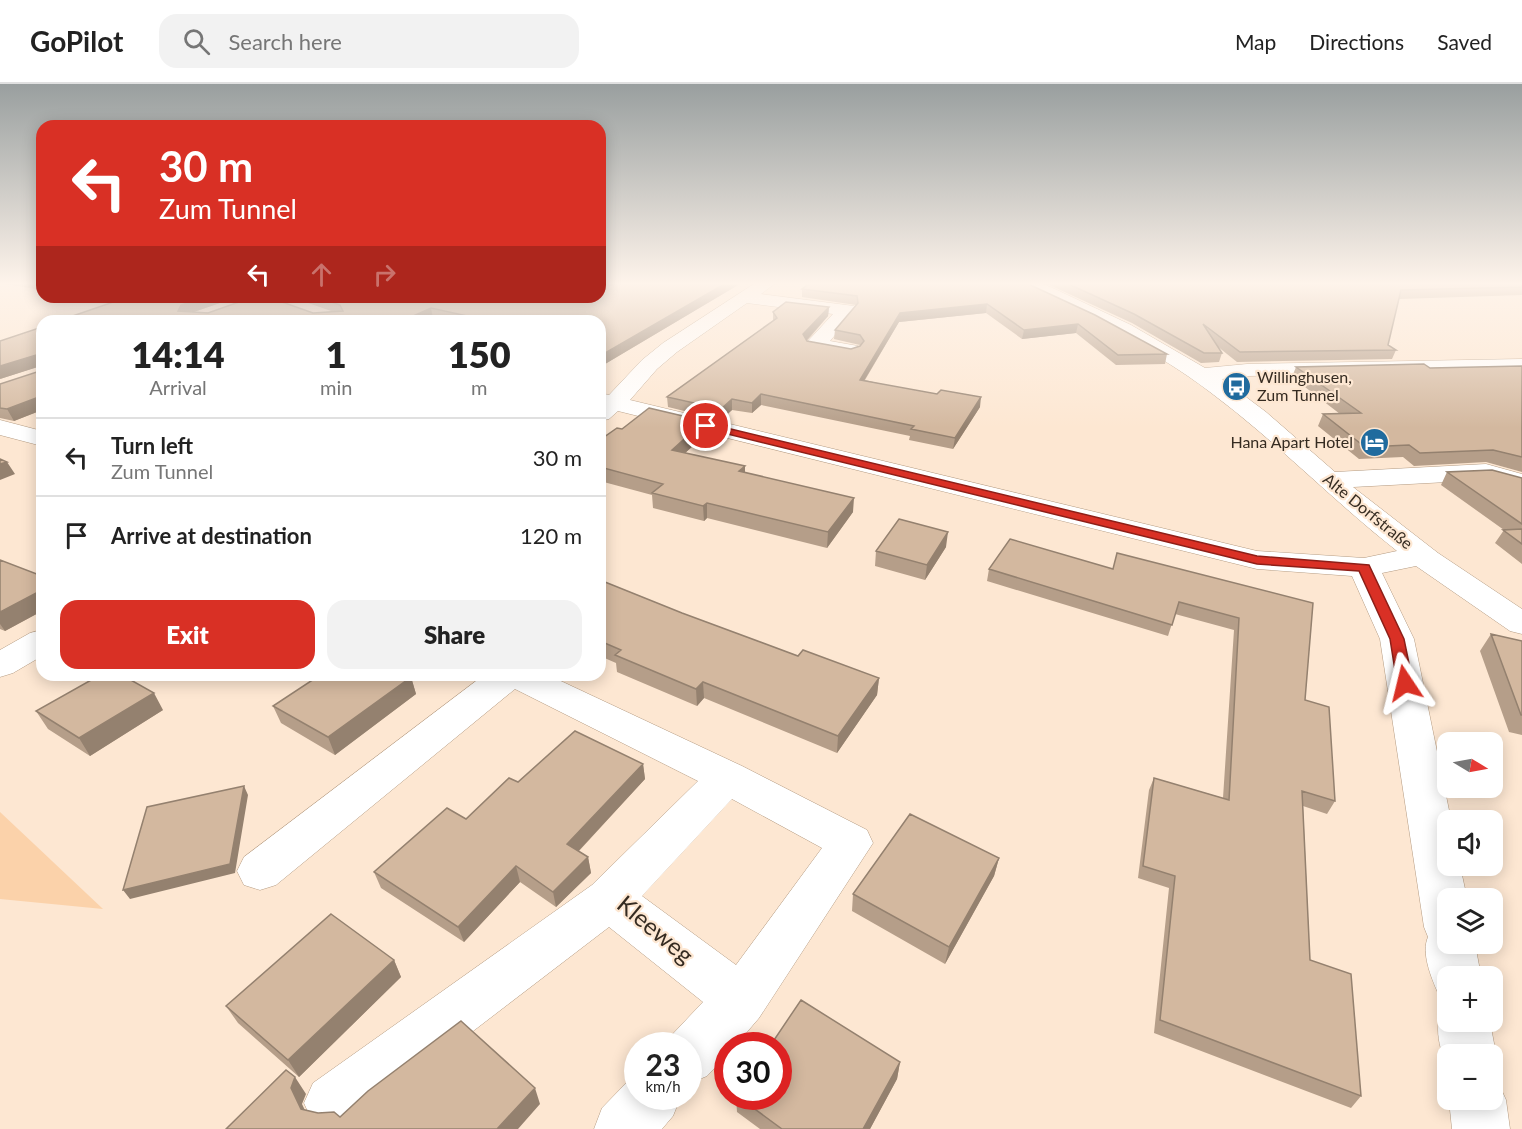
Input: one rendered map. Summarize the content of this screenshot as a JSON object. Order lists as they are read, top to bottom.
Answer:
{
  "streets": {
    "street": ["Alte Dorfstraße", "Kleeweg"]
  },
  "places": {
    "bus stop": ["Willinghusen, Zum Tunnel"],
    "hotel": ["Hana Apart Hotel"]
  },
  "north": "right",
  "page": {
    "header": "GoPilot",
    "search": "Search here",
    "nav": ["Map", "Directions", "Saved"],
    "turn": ["30 m", "Zum Tunnel"],
    "eta": [
      "14:14",
      "Arrival",
      "1",
      "min",
      "150",
      "m"
    ],
    "list": [
      {
        "name": "Turn left",
        "note": "Zum Tunnel",
        "value": "30 m"
      },
      {
        "name": "Arrive at destination",
        "value": "120 m"
      }
    ],
    "buttons": ["Exit", "Share"],
    "map_buttons": ["+", "−"],
    "speed": "23 km/h",
    "limit": "30"
  }
}
